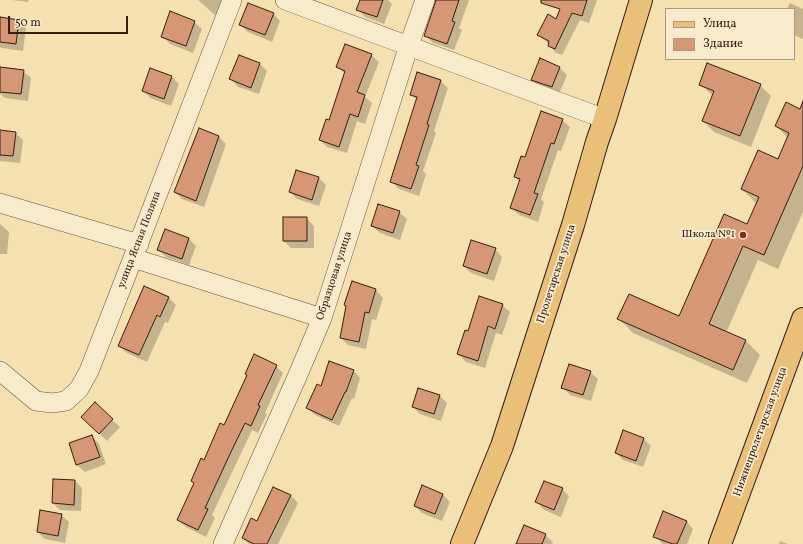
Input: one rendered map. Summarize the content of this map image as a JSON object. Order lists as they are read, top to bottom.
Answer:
{
  "streets": {
    "main road": ["Пролетарская улица", "Нижнепролетарская улица"],
    "street": ["улица Ясная Поляна", "Образцовая улица"]
  },
  "places": ["Школа №1"],
  "legend": ["Улица", "Здание"],
  "scale_bar": "50 m"
}
